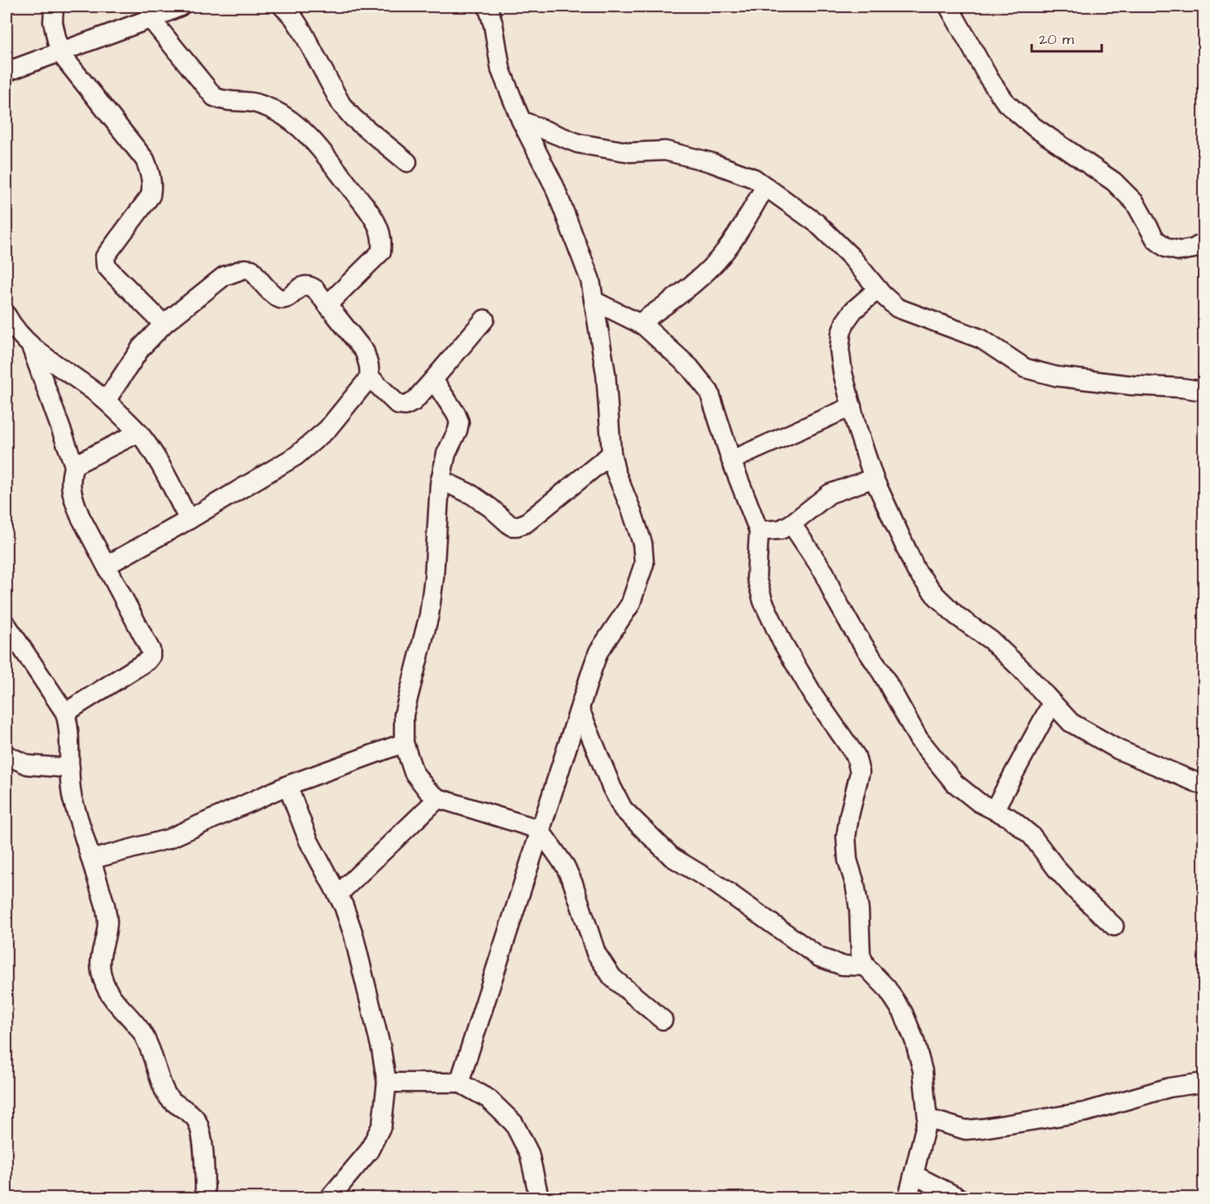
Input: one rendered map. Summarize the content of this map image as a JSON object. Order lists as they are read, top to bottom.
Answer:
{
  "scale_bar": "20 m"
}
